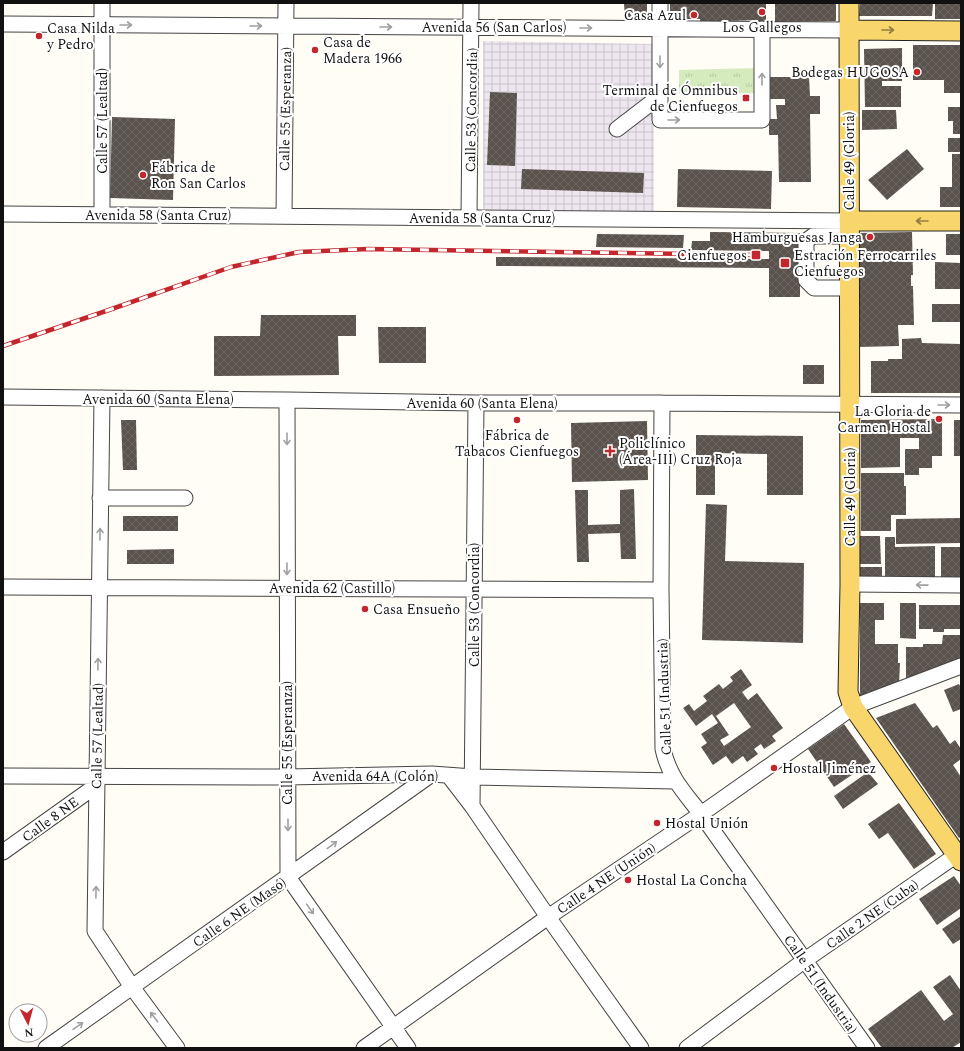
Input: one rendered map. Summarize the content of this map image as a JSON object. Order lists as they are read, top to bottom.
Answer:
{
  "streets": {
    "main road": ["Avenida 56 (San Carlos)", "Calle 49 (Gloria)", "Avenida 58 (Santa Cruz)"],
    "street": [
      "Calle 55 (Esperanza)",
      "Calle 53 (Concordia)",
      "Calle 57 (Lealtad)",
      "Avenida 60 (Santa Elena)",
      "Avenida 62 (Castillo)",
      "Calle 51 (Industria)",
      "Avenida 64A (Colón)",
      "Calle 8 NE",
      "Calle 4 NE (Unión)",
      "Calle 6 NE (Masó)",
      "Calle 2 NE (Cuba)"
    ]
  },
  "crossings": [
    ["Avenida 56 (San Carlos)", "Calle 55 (Esperanza)"],
    ["Avenida 56 (San Carlos)", "Calle 53 (Concordia)"],
    ["Avenida 56 (San Carlos)", "Calle 57 (Lealtad)"],
    ["Avenida 56 (San Carlos)", "Calle 49 (Gloria)"],
    ["Calle 55 (Esperanza)", "Avenida 58 (Santa Cruz)"],
    ["Calle 55 (Esperanza)", "Avenida 60 (Santa Elena)"],
    ["Calle 55 (Esperanza)", "Avenida 62 (Castillo)"],
    ["Calle 55 (Esperanza)", "Avenida 64A (Colón)"],
    ["Calle 55 (Esperanza)", "Calle 6 NE (Masó)"],
    ["Calle 53 (Concordia)", "Avenida 58 (Santa Cruz)"],
    ["Calle 53 (Concordia)", "Avenida 60 (Santa Elena)"],
    ["Calle 53 (Concordia)", "Avenida 62 (Castillo)"],
    ["Calle 53 (Concordia)", "Avenida 64A (Colón)"],
    ["Calle 57 (Lealtad)", "Avenida 58 (Santa Cruz)"],
    ["Calle 57 (Lealtad)", "Avenida 60 (Santa Elena)"],
    ["Calle 57 (Lealtad)", "Avenida 62 (Castillo)"],
    ["Calle 57 (Lealtad)", "Avenida 64A (Colón)"],
    ["Calle 57 (Lealtad)", "Calle 8 NE"],
    ["Calle 57 (Lealtad)", "Calle 6 NE (Masó)"],
    ["Calle 49 (Gloria)", "Avenida 58 (Santa Cruz)"],
    ["Calle 49 (Gloria)", "Avenida 60 (Santa Elena)"],
    ["Calle 49 (Gloria)", "Calle 4 NE (Unión)"],
    ["Calle 49 (Gloria)", "Calle 2 NE (Cuba)"],
    ["Avenida 60 (Santa Elena)", "Calle 51 (Industria)"],
    ["Avenida 62 (Castillo)", "Calle 51 (Industria)"],
    ["Calle 51 (Industria)", "Avenida 64A (Colón)"],
    ["Calle 51 (Industria)", "Calle 4 NE (Unión)"],
    ["Calle 51 (Industria)", "Calle 2 NE (Cuba)"],
    ["Avenida 64A (Colón)", "Calle 8 NE"],
    ["Avenida 64A (Colón)", "Calle 6 NE (Masó)"]
  ],
  "one_way": [
    "Avenida 56 (San Carlos)",
    "Calle 55 (Esperanza)",
    "Calle 57 (Lealtad)",
    "Calle 6 NE (Masó)"
  ],
  "places": {
    "other": [
      "Los Gallegos",
      "Casa Azul",
      "Casa Nilda y Pedro",
      "Casa de Madera 1966",
      "Bodegas HUGOSA",
      "Fábrica de Ron San Carlos",
      "Hamburguesas Janga",
      "La Gloria de Carmen Hostal",
      "Fábrica de Tabacos Cienfuegos",
      "Casa Ensueño",
      "Hostal Jiménez",
      "Hostal Unión",
      "Hostal La Concha"
    ],
    "transit": ["Terminal de Ómnibus de Cienfuegos", "Cienfuegos", "Estración Ferrocarriles Cienfuegos"],
    "health": ["Policlínico (Área-III) Cruz Roja"]
  },
  "north": "bottom"
}
